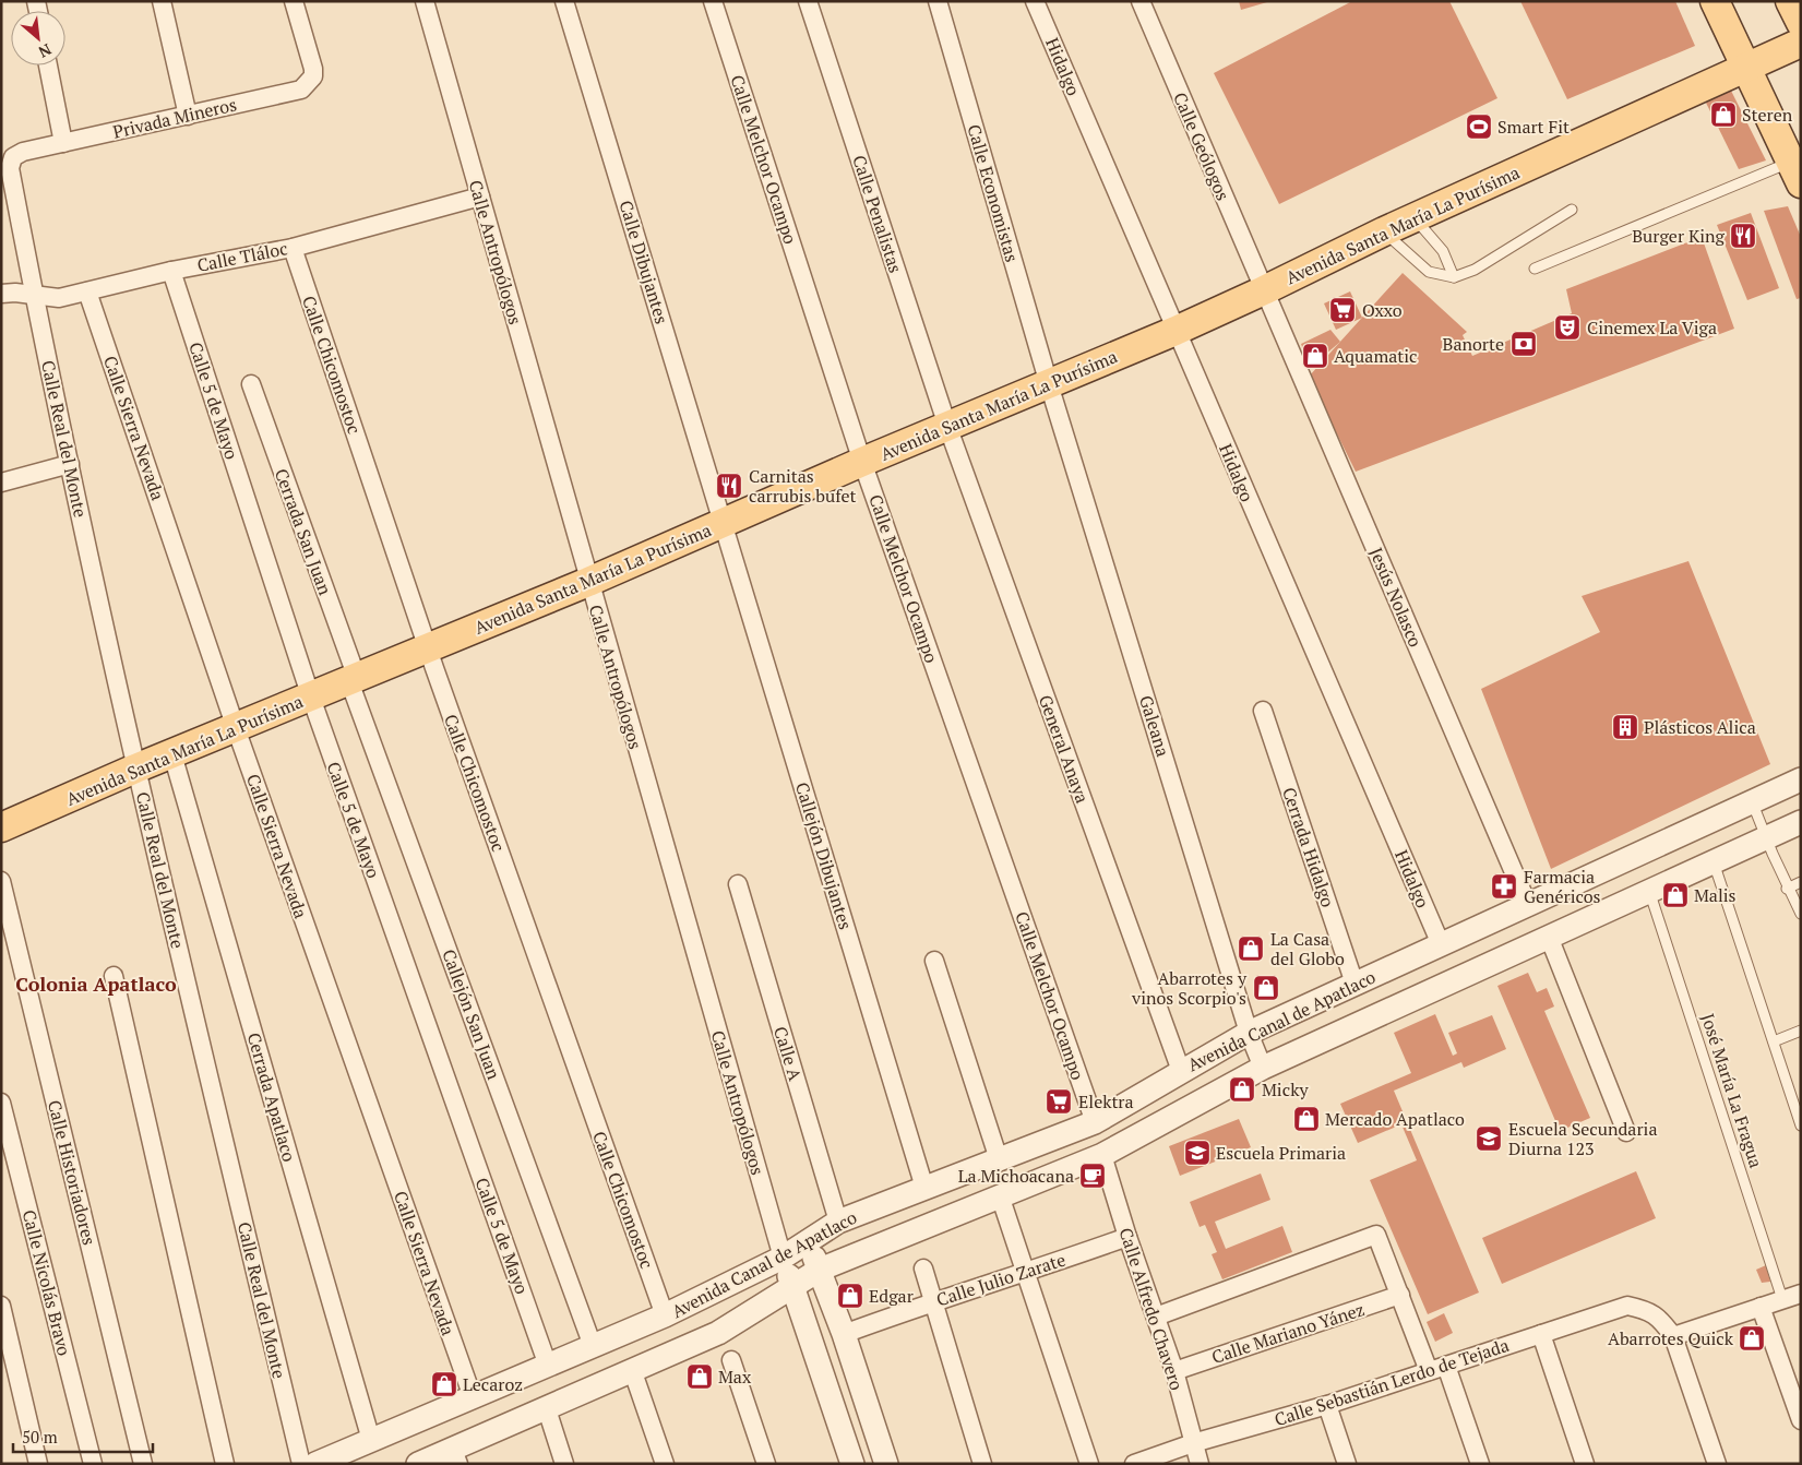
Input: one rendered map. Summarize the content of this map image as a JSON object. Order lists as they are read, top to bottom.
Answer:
{
  "streets": {
    "main road": ["Avenida Santa María La Purísima"],
    "street": [
      "Hidalgo",
      "Privada Mineros",
      "Calle Geólogos",
      "Calle Melchor Ocampo",
      "Calle Economistas",
      "Calle Penalistas",
      "Calle Antropólogos",
      "Calle Tláloc",
      "Calle Dibujantes",
      "Calle Chicomostoc",
      "Calle 5 de Mayo",
      "Calle Sierra Nevada",
      "Calle Real del Monte",
      "Cerrada San Juan",
      "Jesús Nolasco",
      "Galeana",
      "General Anaya",
      "Cerrada Hidalgo",
      "Callejón Dibujantes",
      "Callejón San Juan",
      "Avenida Canal de Apatlaco",
      "Calle A",
      "Cerrada Apatlaco",
      "Calle Historiadores",
      "Calle Julio Zarate",
      "Calle Nicolás Bravo",
      "Calle Alfredo Chavero",
      "Calle Mariano Yánez",
      "Calle Sebastián Lerdo de Tejada"
    ],
    "lane": ["José María La Fragua"]
  },
  "crossings": [
    ["Hidalgo", "Avenida Santa María La Purísima"],
    ["Hidalgo", "Avenida Canal de Apatlaco"],
    ["Privada Mineros", "Calle Real del Monte"],
    ["Calle Geólogos", "Avenida Santa María La Purísima"],
    ["Calle Geólogos", "Jesús Nolasco"],
    ["Calle Melchor Ocampo", "Avenida Santa María La Purísima"],
    ["Calle Melchor Ocampo", "Avenida Canal de Apatlaco"],
    ["Calle Economistas", "Avenida Santa María La Purísima"],
    ["Calle Economistas", "Galeana"],
    ["Calle Penalistas", "Avenida Santa María La Purísima"],
    ["Calle Penalistas", "General Anaya"],
    ["Avenida Santa María La Purísima", "Calle Antropólogos"],
    ["Avenida Santa María La Purísima", "Calle Dibujantes"],
    ["Avenida Santa María La Purísima", "Calle Chicomostoc"],
    ["Avenida Santa María La Purísima", "Calle 5 de Mayo"],
    ["Avenida Santa María La Purísima", "Calle Sierra Nevada"],
    ["Avenida Santa María La Purísima", "Calle Real del Monte"],
    ["Avenida Santa María La Purísima", "Cerrada San Juan"],
    ["Avenida Santa María La Purísima", "Jesús Nolasco"],
    ["Avenida Santa María La Purísima", "Galeana"],
    ["Avenida Santa María La Purísima", "General Anaya"],
    ["Avenida Santa María La Purísima", "Callejón Dibujantes"],
    ["Avenida Santa María La Purísima", "Callejón San Juan"],
    ["Avenida Santa María La Purísima", "Cerrada Apatlaco"],
    ["Calle Antropólogos", "Calle Tláloc"],
    ["Calle Antropólogos", "Avenida Canal de Apatlaco"],
    ["Calle Tláloc", "Calle Chicomostoc"],
    ["Calle Tláloc", "Calle 5 de Mayo"],
    ["Calle Tláloc", "Calle Sierra Nevada"],
    ["Calle Tláloc", "Calle Real del Monte"],
    ["Calle Dibujantes", "Callejón Dibujantes"],
    ["Calle Chicomostoc", "Avenida Canal de Apatlaco"],
    ["Calle 5 de Mayo", "Avenida Canal de Apatlaco"],
    ["Calle Sierra Nevada", "Avenida Canal de Apatlaco"],
    ["Cerrada San Juan", "Callejón San Juan"],
    ["Jesús Nolasco", "Avenida Canal de Apatlaco"],
    ["Galeana", "Avenida Canal de Apatlaco"],
    ["General Anaya", "Avenida Canal de Apatlaco"],
    ["Cerrada Hidalgo", "Avenida Canal de Apatlaco"],
    ["Callejón Dibujantes", "Avenida Canal de Apatlaco"],
    ["Callejón San Juan", "Avenida Canal de Apatlaco"],
    ["Avenida Canal de Apatlaco", "Calle A"],
    ["Avenida Canal de Apatlaco", "José María La Fragua"],
    ["Avenida Canal de Apatlaco", "Cerrada Apatlaco"],
    ["Avenida Canal de Apatlaco", "Calle Alfredo Chavero"],
    ["Calle Julio Zarate", "Calle Alfredo Chavero"],
    ["Calle Alfredo Chavero", "Calle Mariano Yánez"],
    ["Calle Alfredo Chavero", "Calle Sebastián Lerdo de Tejada"]
  ],
  "districts": ["Colonia Apatlaco"],
  "places": {
    "shop": [
      "Steren",
      "Aquamatic",
      "Malis",
      "La Casa del Globo",
      "Abarrotes y vinos Scorpio's",
      "Micky",
      "Mercado Apatlaco",
      "Edgar",
      "Abarrotes Quick",
      "Max",
      "Lecaroz"
    ],
    "sports": ["Smart Fit"],
    "restaurant": ["Burger King", "Carnitas carrubis bufet"],
    "supermarket": ["Oxxo", "Elektra"],
    "theatre": ["Cinemex La Viga"],
    "bank": ["Banorte"],
    "building": ["Plásticos Alica"],
    "pharmacy": ["Farmacia Genéricos"],
    "school or university": ["Escuela Secundaria Diurna 123", "Escuela Primaria"],
    "cafe": ["La Michoacana"]
  },
  "scale_bar": "50 m",
  "north": "bottom right"
}
